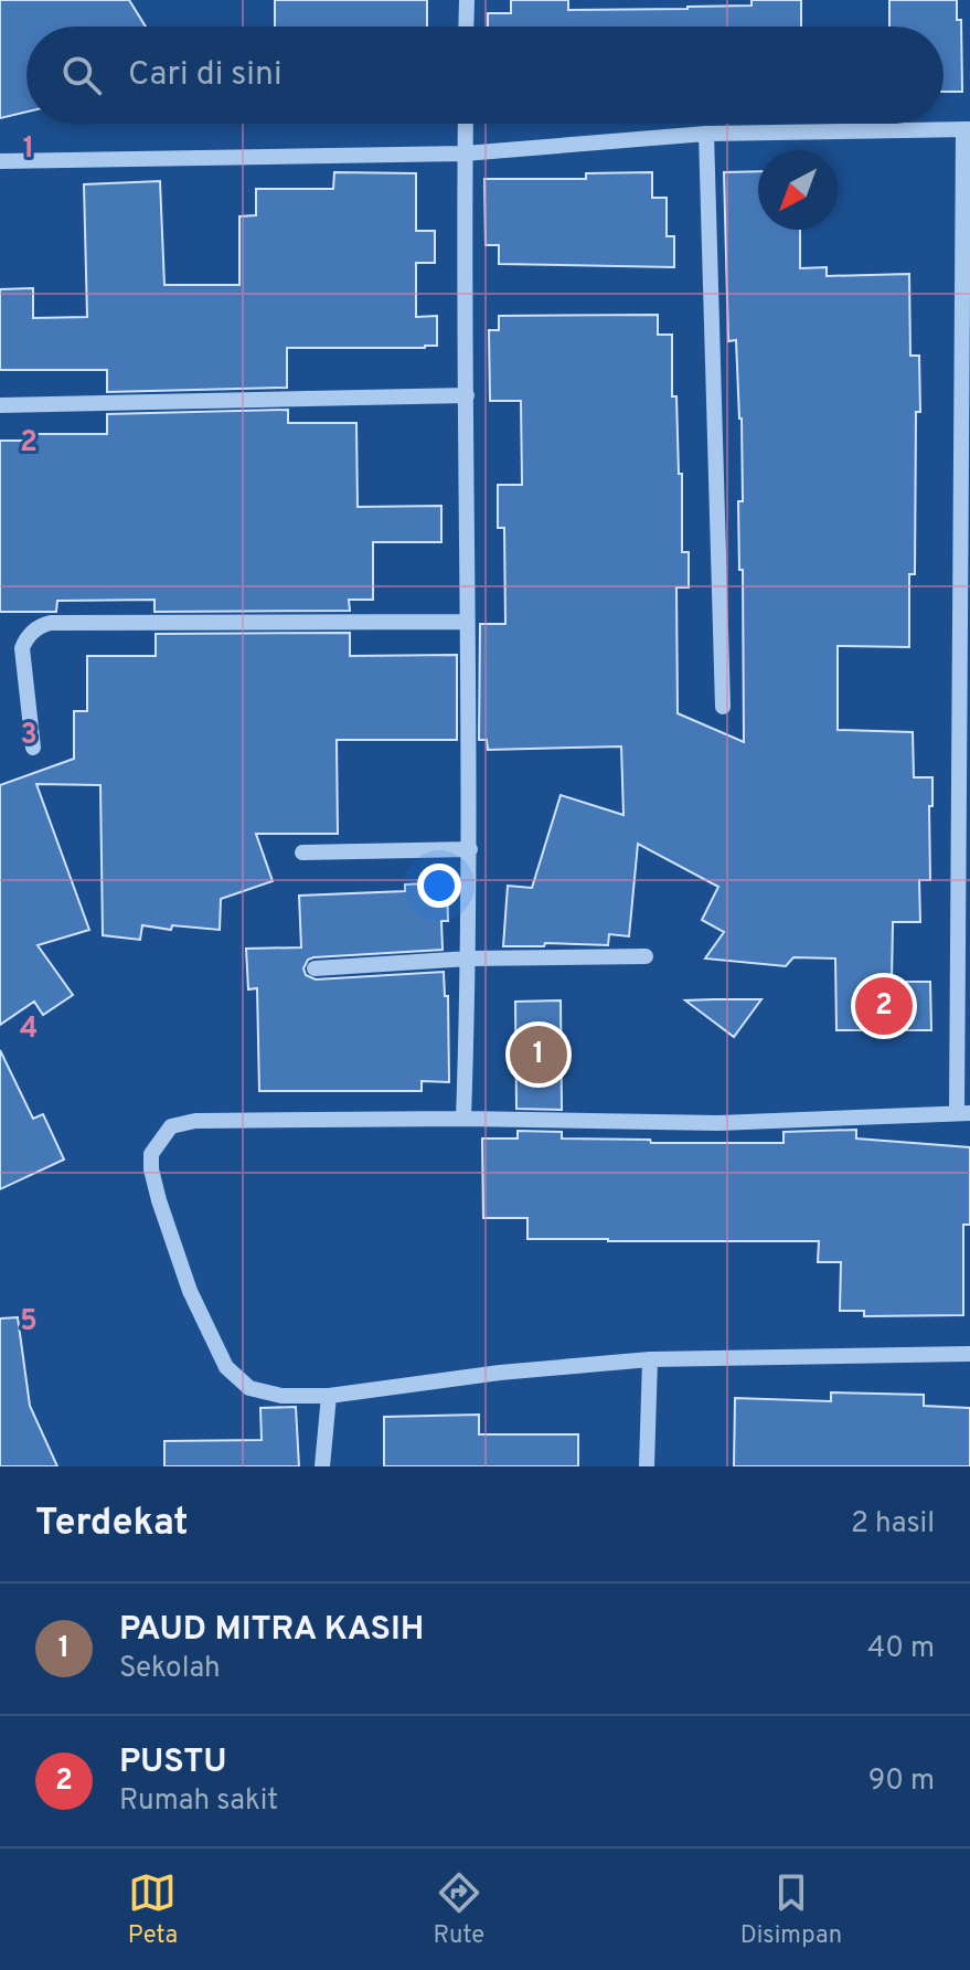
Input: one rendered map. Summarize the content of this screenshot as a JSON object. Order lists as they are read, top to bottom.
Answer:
{
  "north": "bottom left",
  "page": {
    "search": "Cari di sini",
    "pins": ["2", "1"],
    "heading": ["Terdekat", "2 hasil"],
    "list": [
      {
        "mark": "1",
        "name": "PAUD MITRA KASIH",
        "note": "Sekolah",
        "value": "40 m"
      },
      {
        "mark": "2",
        "name": "PUSTU",
        "note": "Rumah sakit",
        "value": "90 m"
      }
    ],
    "nav": ["Peta", "Rute", "Disimpan"]
  },
  "grid": {
    "rows": [
      "1",
      "2",
      "3",
      "4",
      "5"
    ]
  }
}
